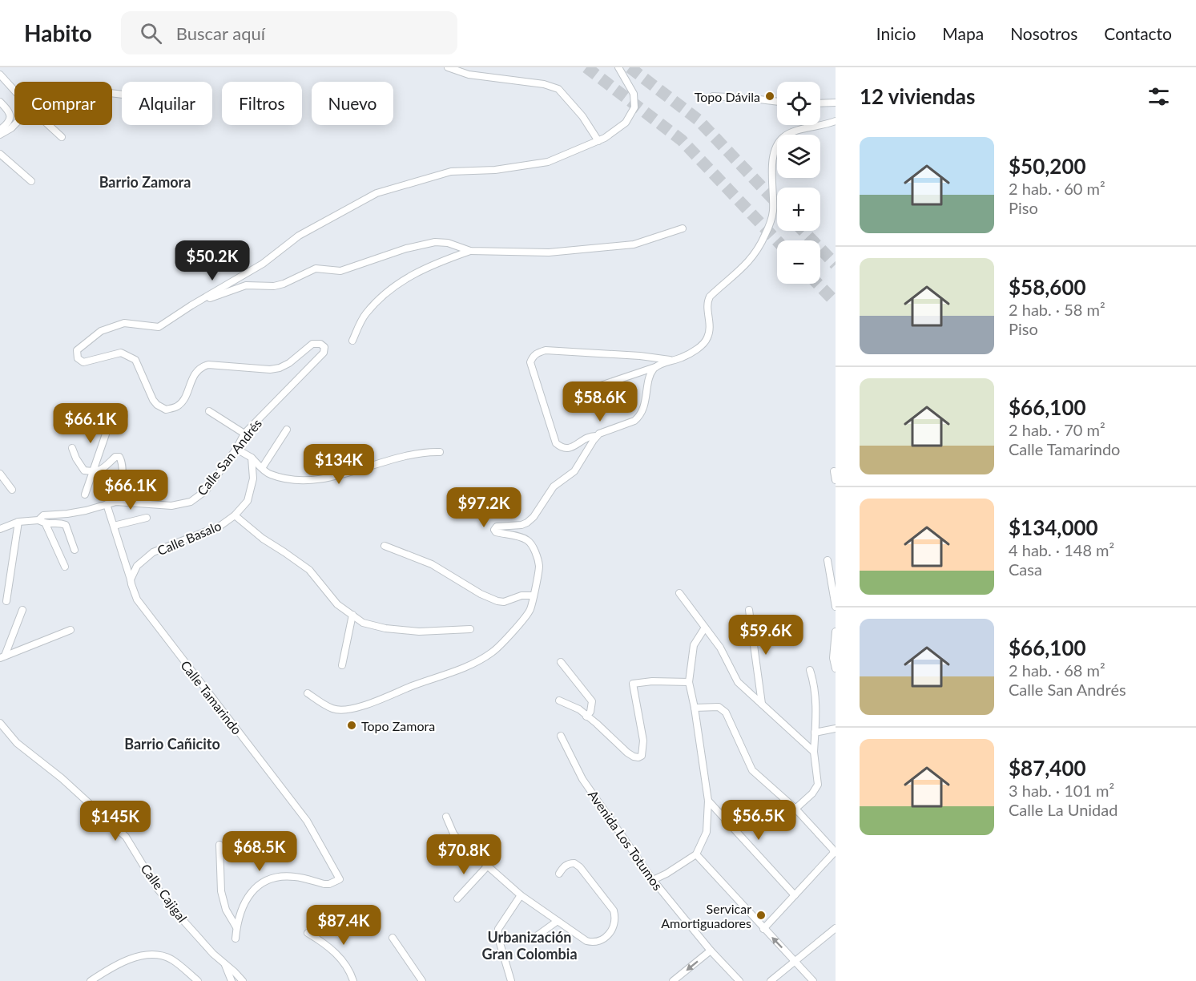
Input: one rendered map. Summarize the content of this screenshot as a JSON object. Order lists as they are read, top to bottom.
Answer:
{
  "streets": {
    "street": [
      "Calle San Andrés",
      "Calle Basalo",
      "Calle Tamarindo",
      "Avenida Los Totumos",
      "Calle Cajigal"
    ]
  },
  "crossings": [
    ["Calle San Andrés", "Calle Tamarindo"],
    ["Calle Basalo", "Calle Tamarindo"]
  ],
  "districts": ["Barrio Zamora", "Barrio Cañicito", "Urbanización Gran Colombia"],
  "places": ["Topo Dávila", "Topo Zamora", "Servicar Amortiguadores"],
  "page": {
    "header": "Habito",
    "search": "Buscar aquí",
    "nav": [
      "Inicio",
      "Mapa",
      "Nosotros",
      "Contacto"
    ],
    "heading": "12 viviendas",
    "map_buttons": ["+", "−"],
    "chip": [
      "Comprar",
      "Alquilar",
      "Filtros",
      "Nuevo"
    ],
    "list": [
      {
        "name": "$50,200",
        "note": "2 hab. · 60 m² · Piso"
      },
      {
        "name": "$58,600",
        "note": "2 hab. · 58 m² · Piso"
      },
      {
        "name": "$66,100",
        "note": "2 hab. · 70 m² · Calle Tamarindo"
      },
      {
        "name": "$134,000",
        "note": "4 hab. · 148 m² · Casa"
      },
      {
        "name": "$66,100",
        "note": "2 hab. · 68 m² · Calle San Andrés"
      },
      {
        "name": "$87,400",
        "note": "3 hab. · 101 m² · Calle La Unidad"
      }
    ],
    "price": [
      "$50.2K",
      "$58.6K",
      "$66.1K",
      "$134K",
      "$66.1K",
      "$97.2K",
      "$59.6K",
      "$56.5K",
      "$145K",
      "$68.5K",
      "$70.8K",
      "$87.4K"
    ]
  }
}
